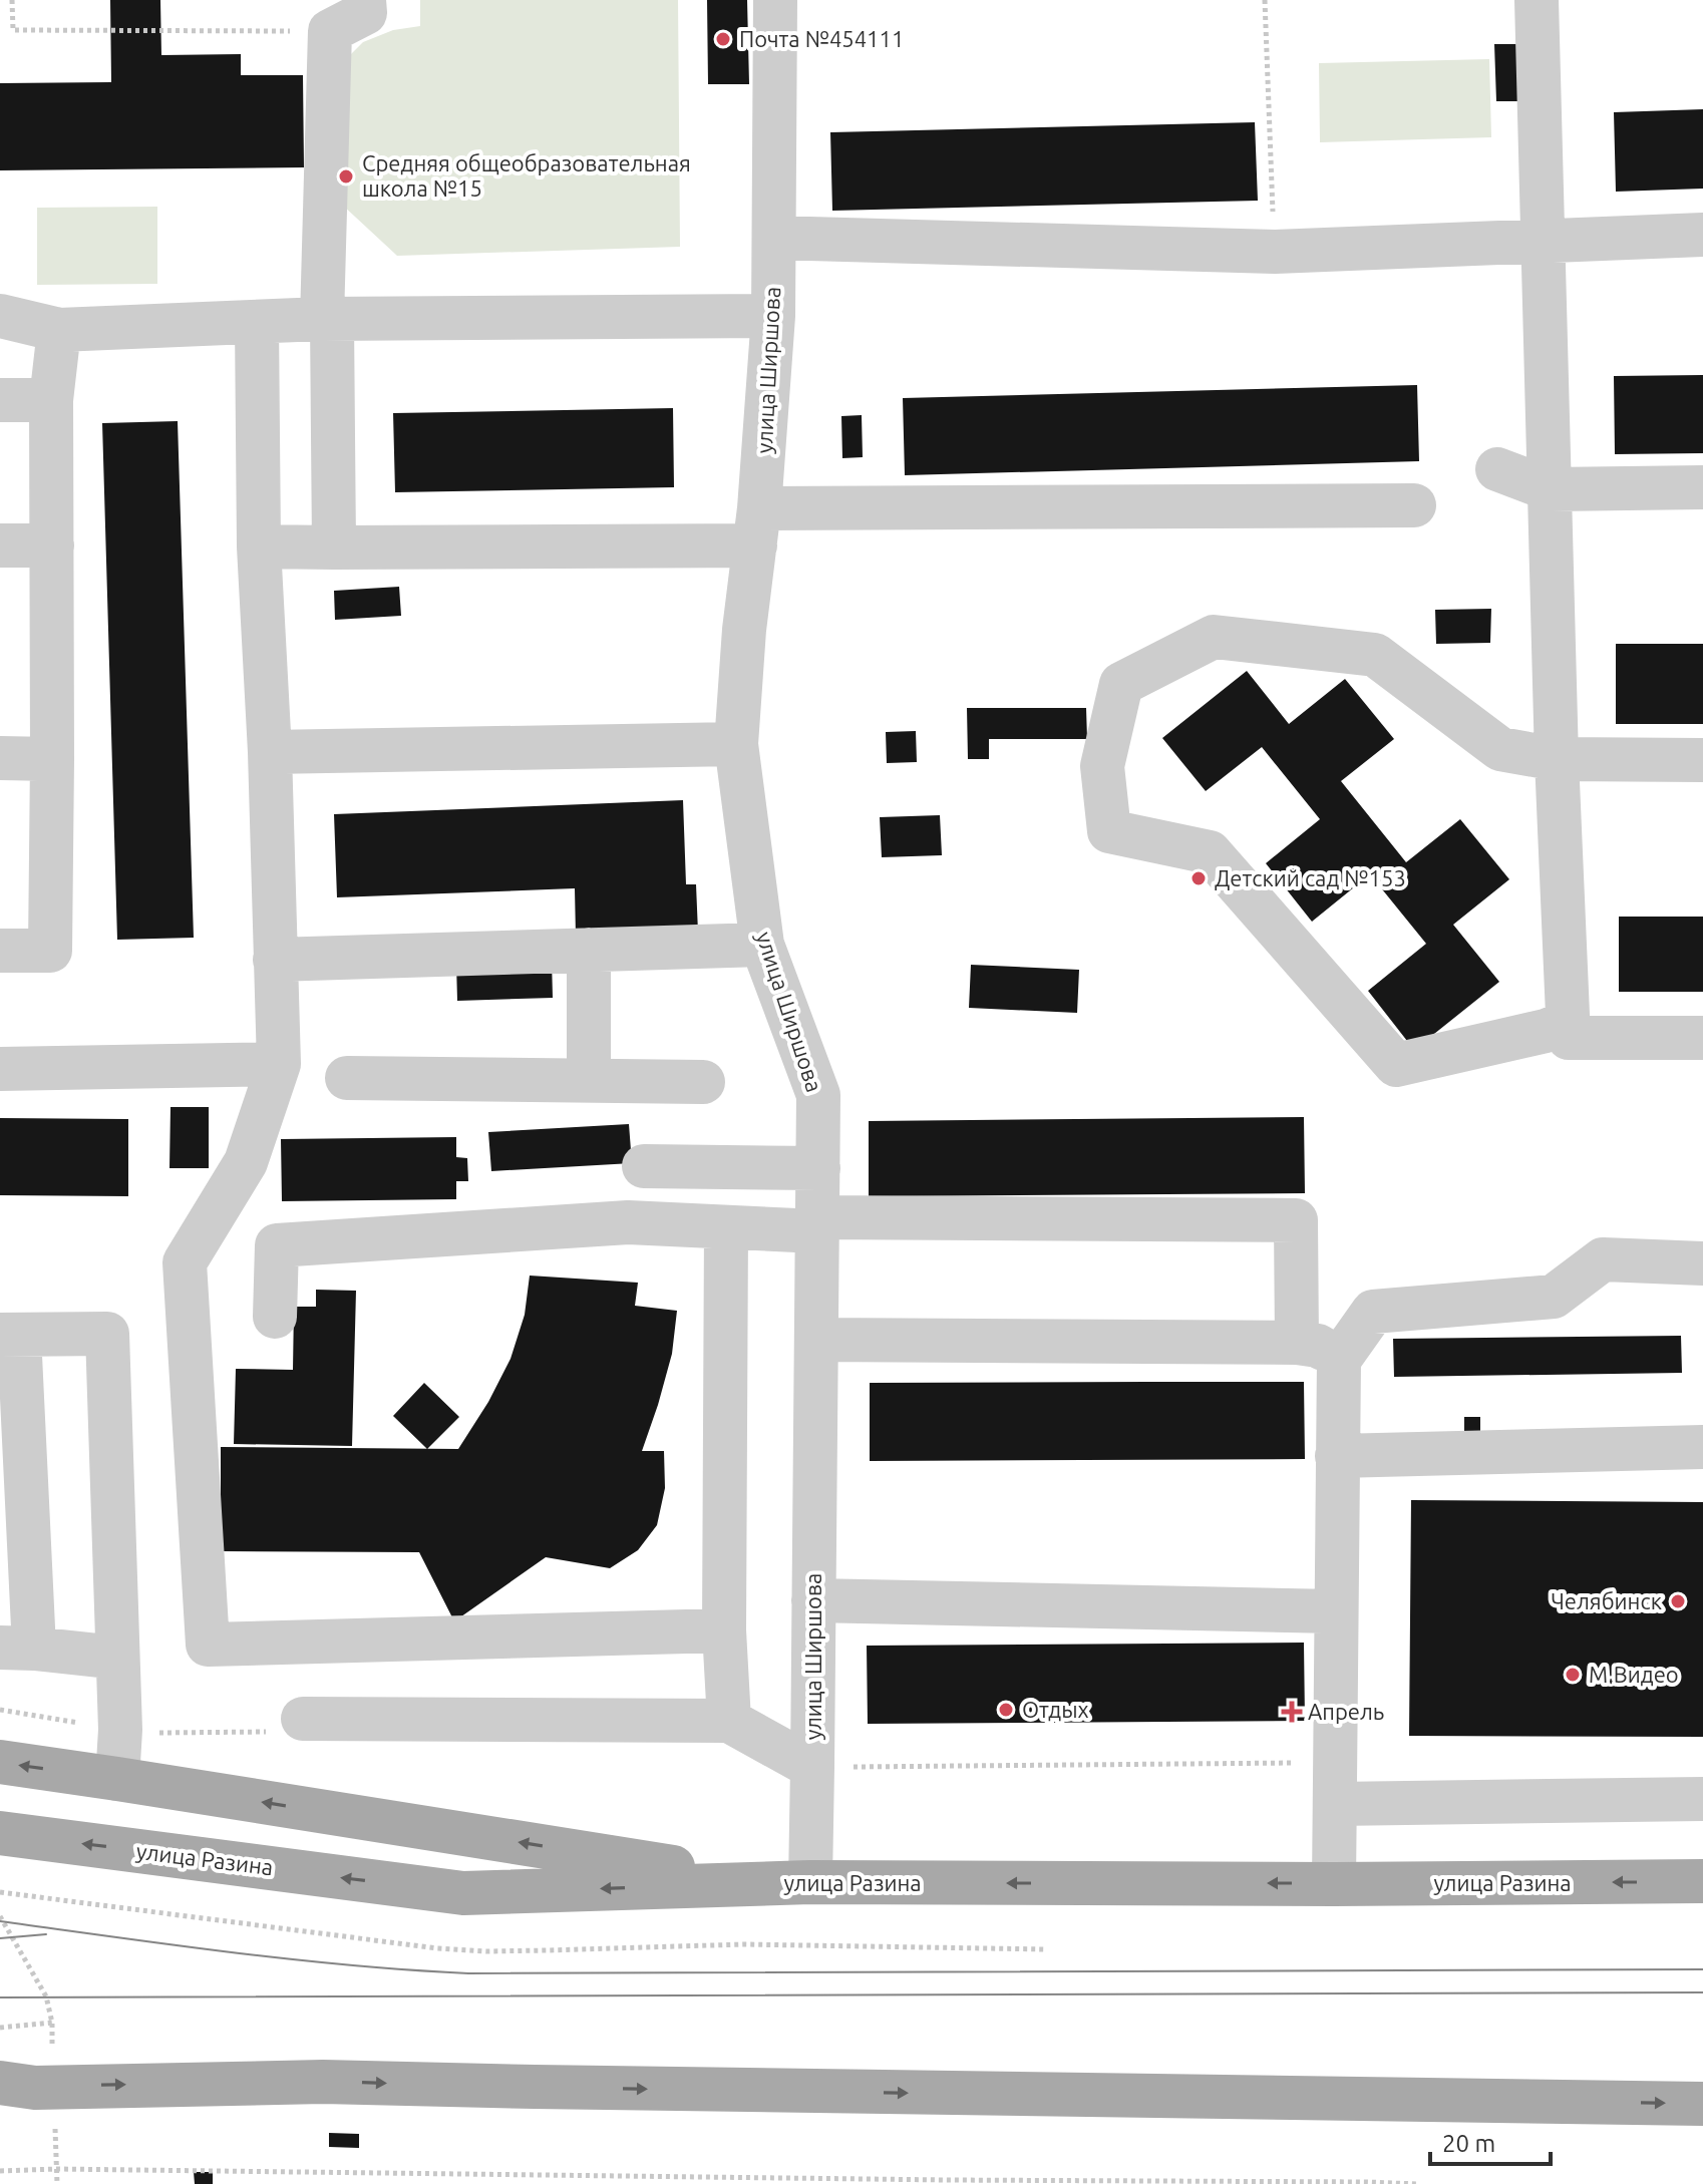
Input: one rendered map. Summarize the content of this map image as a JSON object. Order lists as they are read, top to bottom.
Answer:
{
  "streets": {
    "main road": ["улица Разина"],
    "street": ["улица Ширшова"]
  },
  "crossings": [
    ["улица Ширшова", "улица Разина"]
  ],
  "places": {
    "other": [
      "Почта №454111",
      "Средняя общеобразовательная школа №15",
      "Детский сад №153",
      "Челябинск",
      "М.Видео",
      "Отдых"
    ],
    "health": ["Апрель"]
  },
  "scale_bar": "20 m"
}
